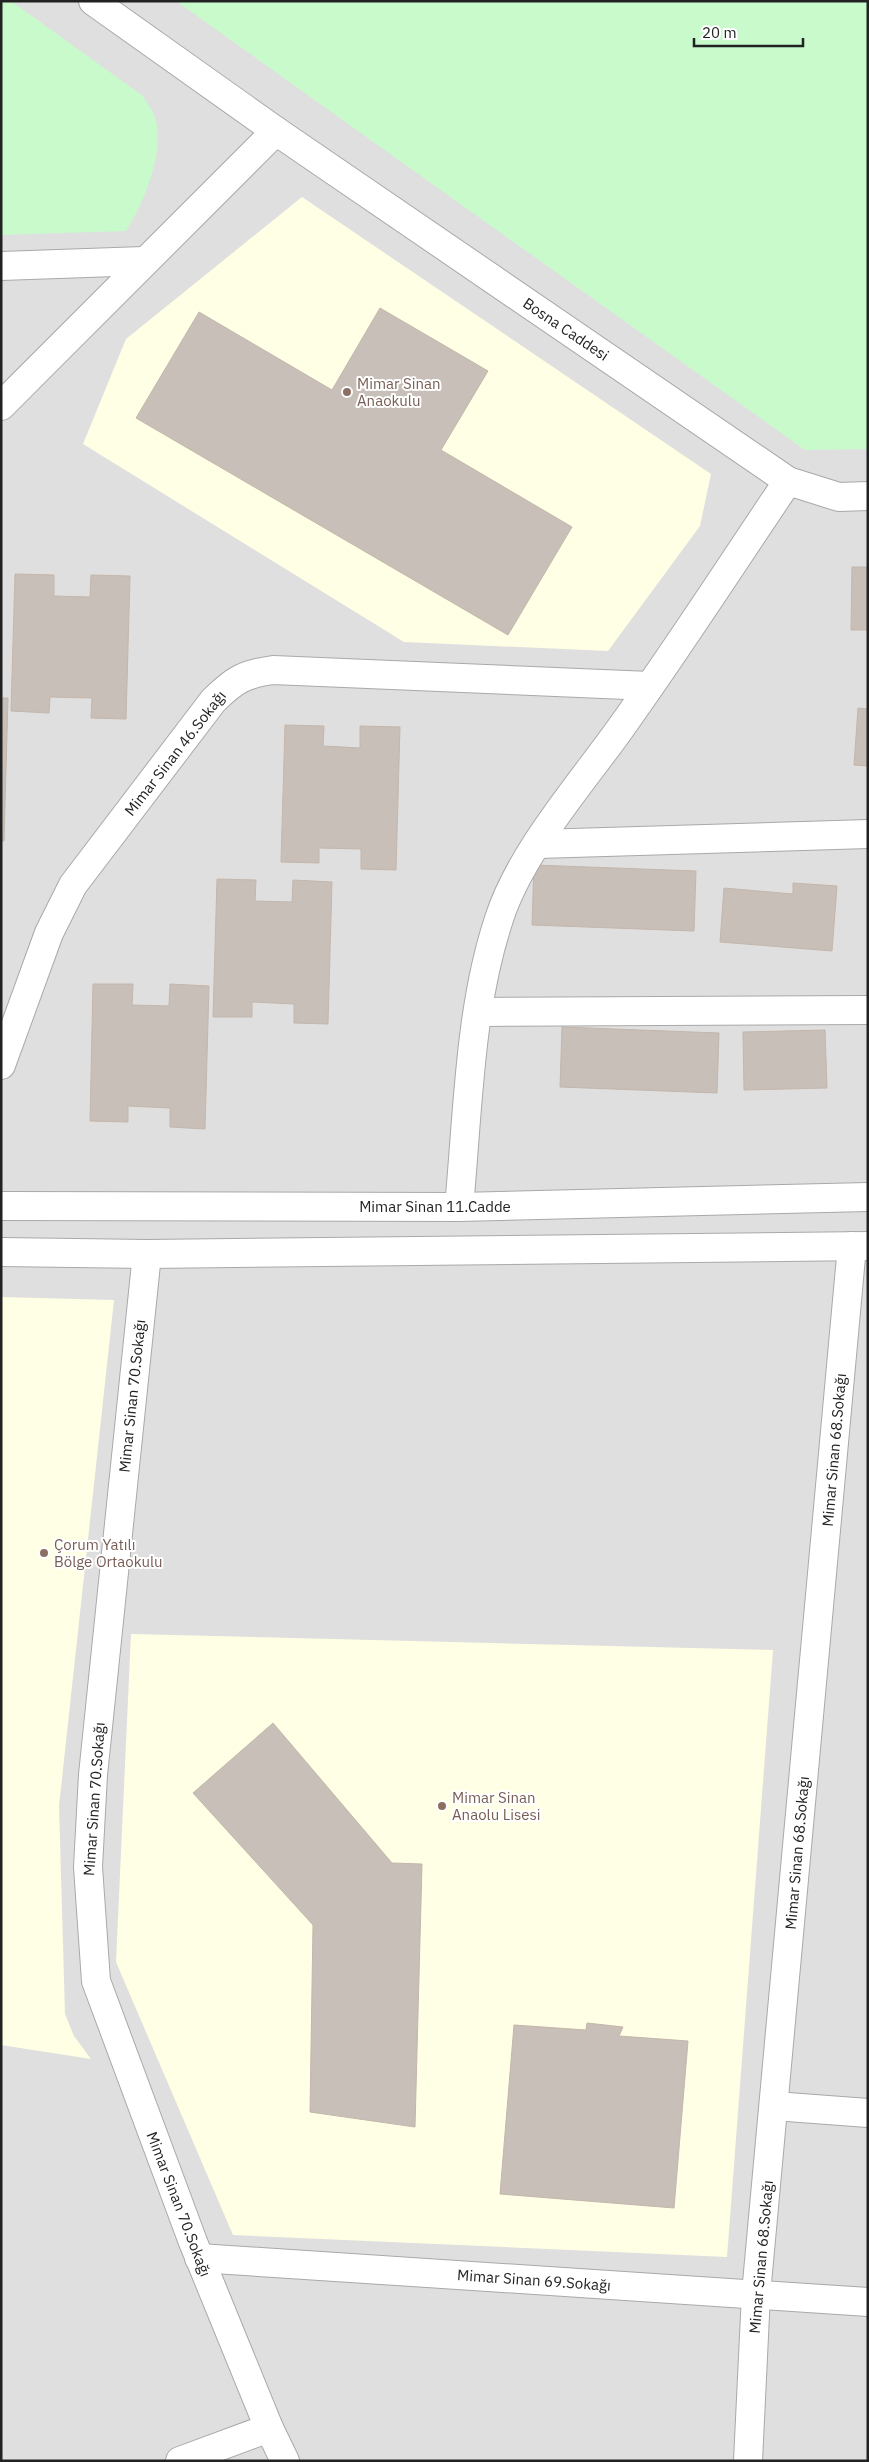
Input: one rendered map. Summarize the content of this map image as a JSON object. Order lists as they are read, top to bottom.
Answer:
{
  "streets": {
    "street": [
      "Bosna Caddesi",
      "Mimar Sinan 46.Sokağı",
      "Mimar Sinan 11.Cadde",
      "Mimar Sinan 70.Sokağı",
      "Mimar Sinan 68.Sokağı",
      "Mimar Sinan 69.Sokağı"
    ]
  },
  "crossings": [
    ["Mimar Sinan 70.Sokağı", "Mimar Sinan 69.Sokağı"],
    ["Mimar Sinan 68.Sokağı", "Mimar Sinan 69.Sokağı"]
  ],
  "places": ["Mimar Sinan Anaokulu", "Çorum Yatılı Bölge Ortaokulu", "Mimar Sinan Anaolu Lisesi"],
  "scale_bar": "20 m"
}
